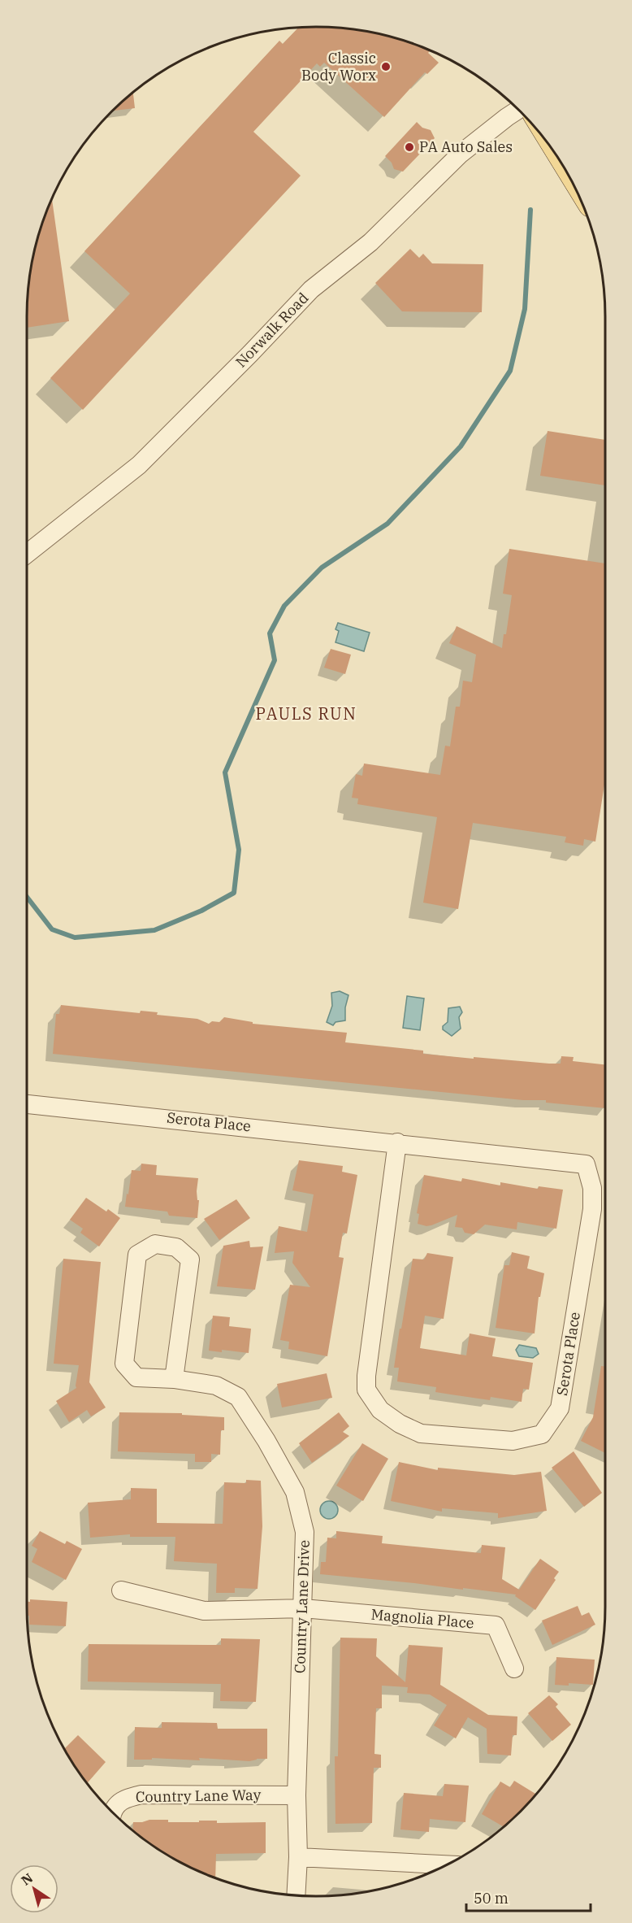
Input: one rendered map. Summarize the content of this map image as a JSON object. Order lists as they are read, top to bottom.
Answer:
{
  "streets": {
    "street": [
      "Norwalk Road",
      "Serota Place",
      "Country Lane Drive",
      "Magnolia Place",
      "Country Lane Way"
    ]
  },
  "crossings": [
    ["Country Lane Drive", "Magnolia Place"],
    ["Country Lane Drive", "Country Lane Way"]
  ],
  "districts": ["PAULS RUN"],
  "places": ["Classic Body Worx", "PA Auto Sales"],
  "scale_bar": "50 m",
  "north": "top left"
}
